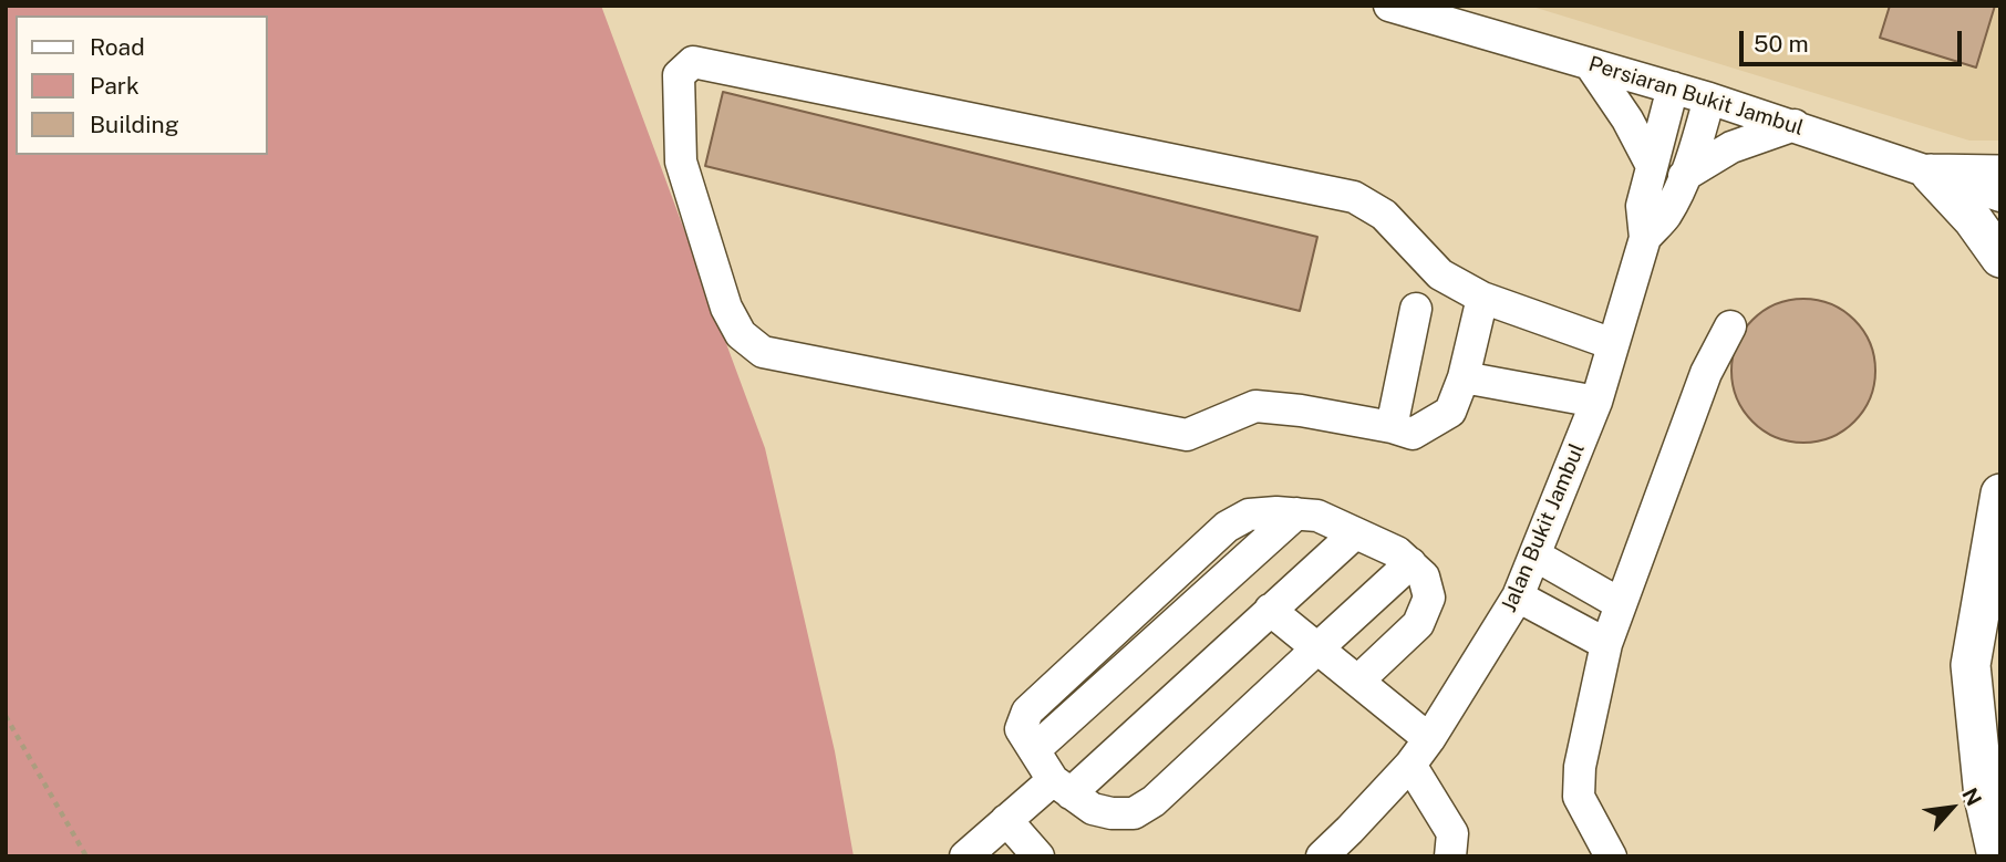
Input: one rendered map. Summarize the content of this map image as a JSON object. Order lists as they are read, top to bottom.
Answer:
{
  "streets": {
    "street": ["Persiaran Bukit Jambul", "Jalan Bukit Jambul"]
  },
  "crossings": [
    ["Persiaran Bukit Jambul", "Jalan Bukit Jambul"]
  ],
  "legend": ["Road", "Park", "Building"],
  "scale_bar": "50 m",
  "north": "top right"
}
